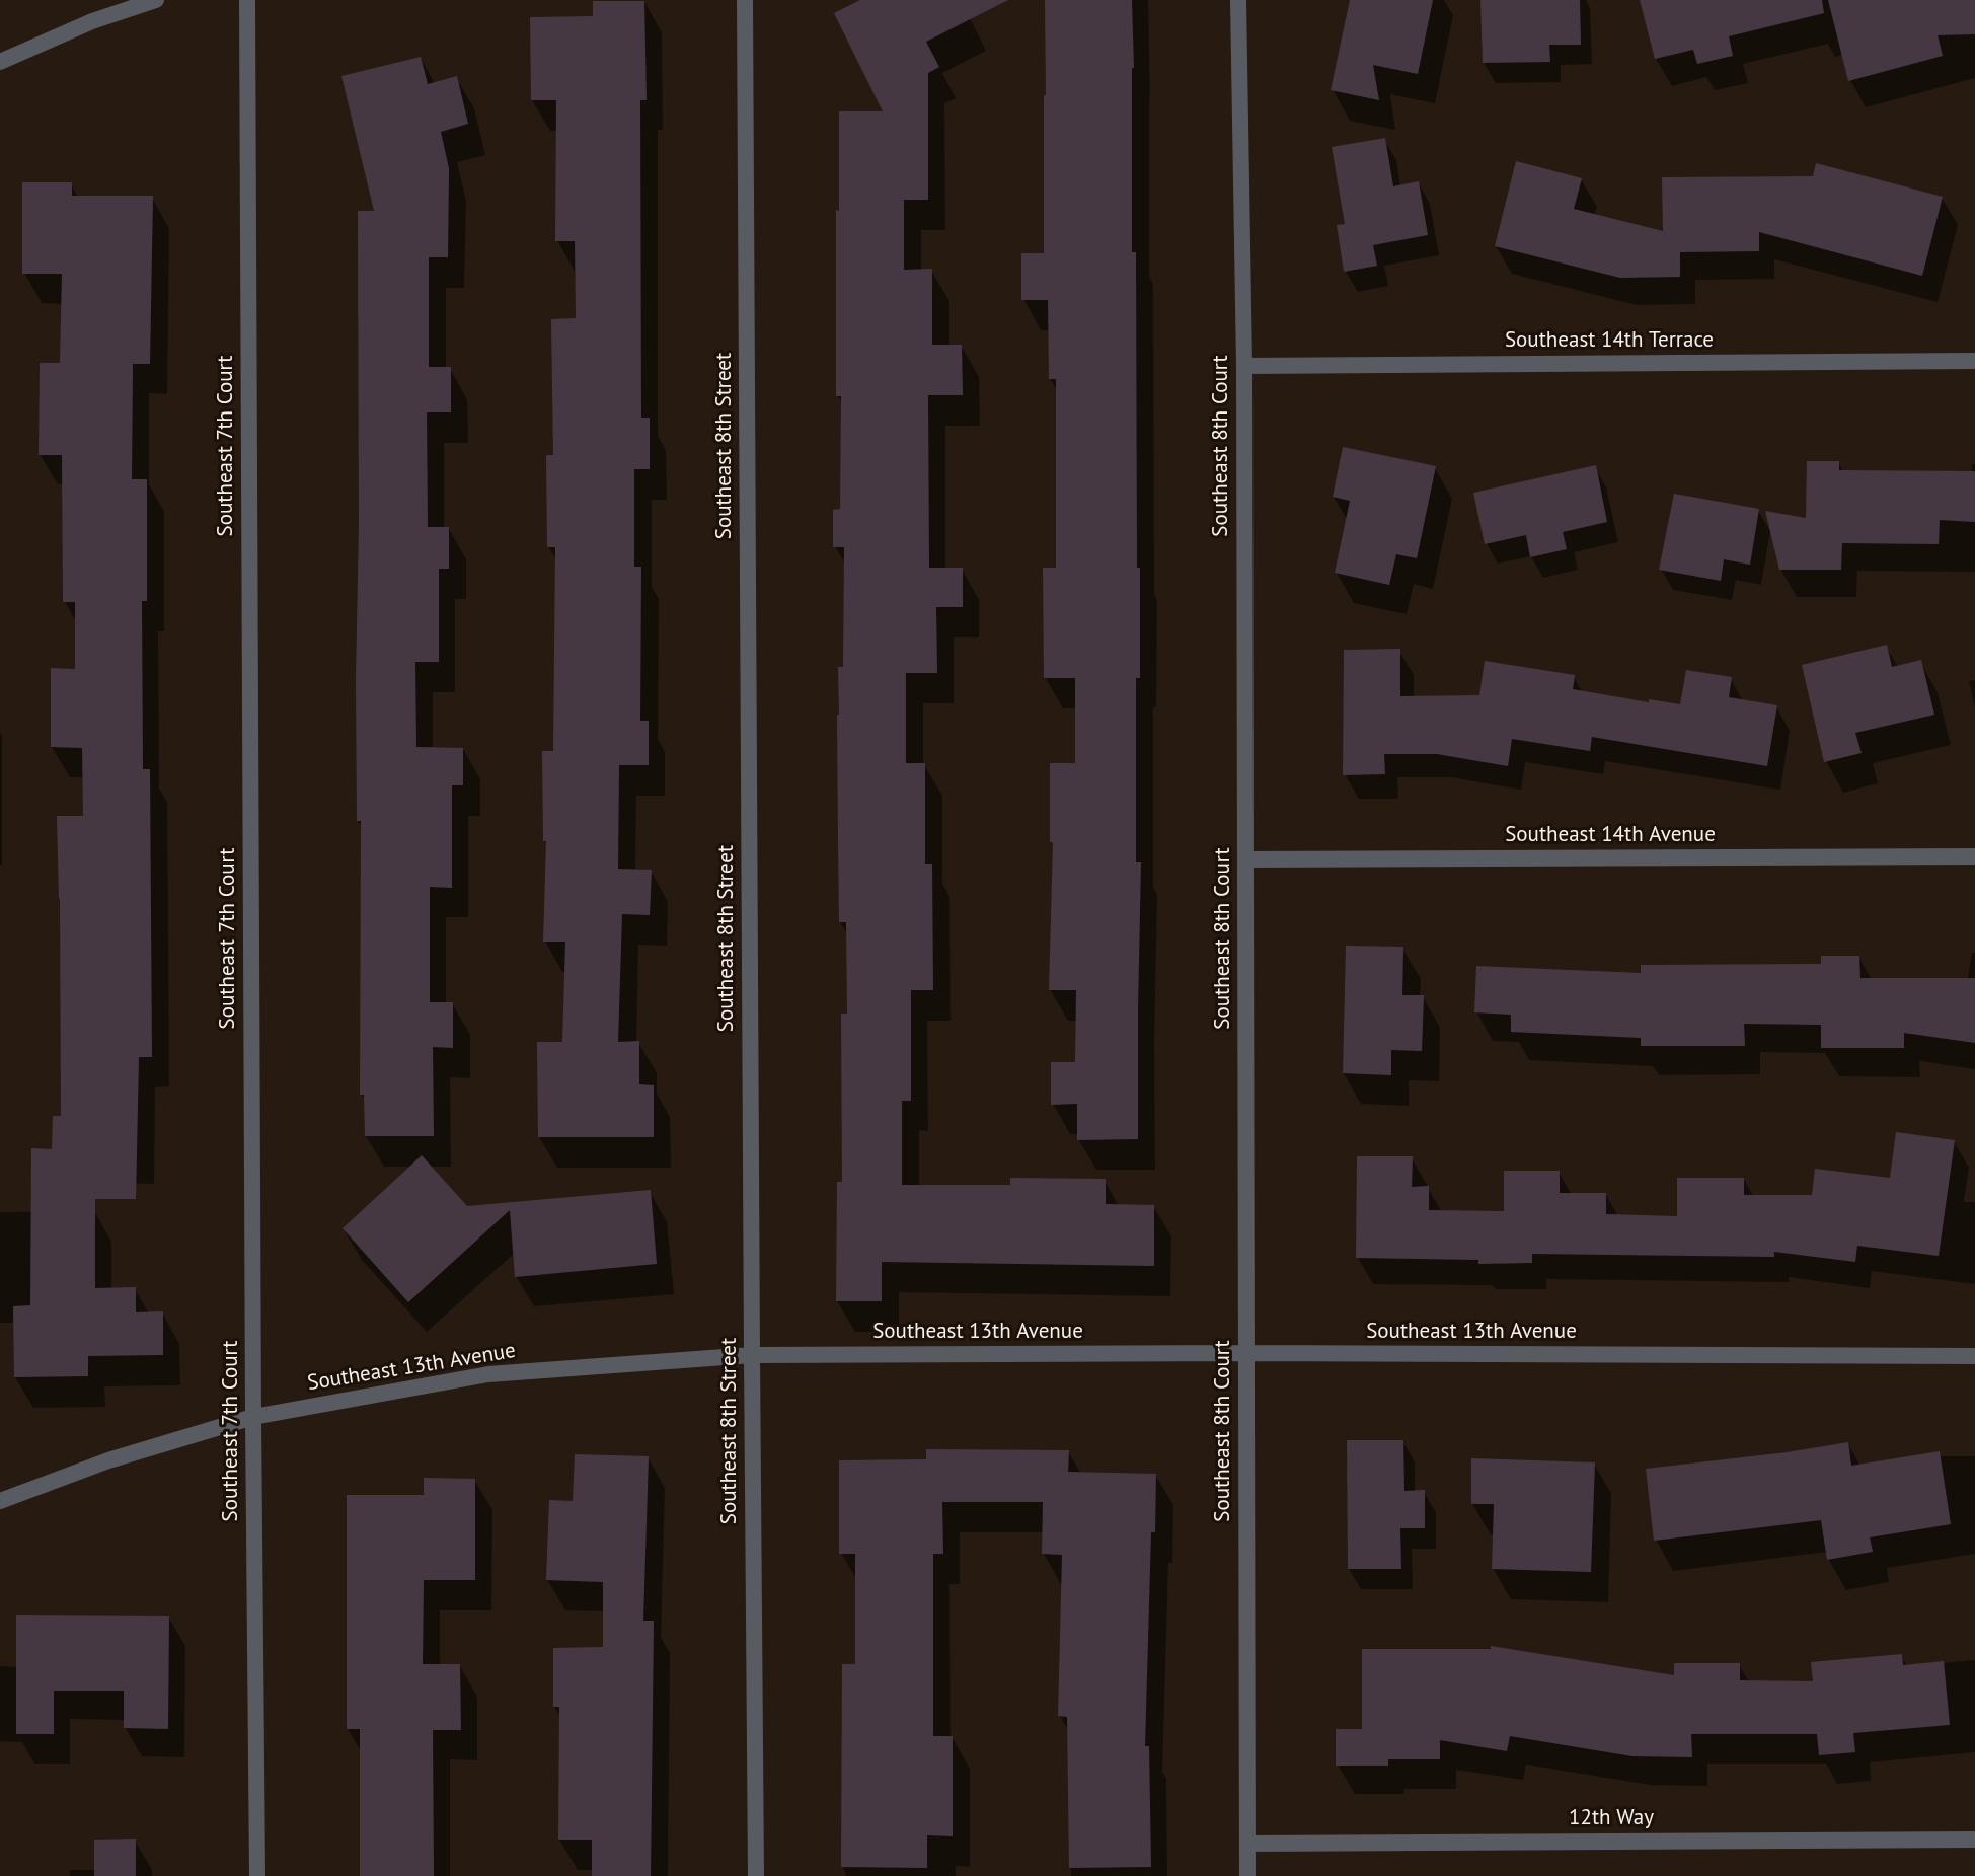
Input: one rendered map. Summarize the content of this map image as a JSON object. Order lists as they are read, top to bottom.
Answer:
{
  "streets": {
    "street": [
      "Southeast 14th Terrace",
      "Southeast 7th Court",
      "Southeast 8th Street",
      "Southeast 8th Court",
      "Southeast 14th Avenue",
      "Southeast 13th Avenue",
      "12th Way"
    ]
  },
  "crossings": [
    ["Southeast 14th Terrace", "Southeast 8th Court"],
    ["Southeast 7th Court", "Southeast 13th Avenue"],
    ["Southeast 8th Street", "Southeast 13th Avenue"],
    ["Southeast 8th Court", "Southeast 14th Avenue"],
    ["Southeast 8th Court", "Southeast 13th Avenue"],
    ["Southeast 8th Court", "12th Way"]
  ]
}
